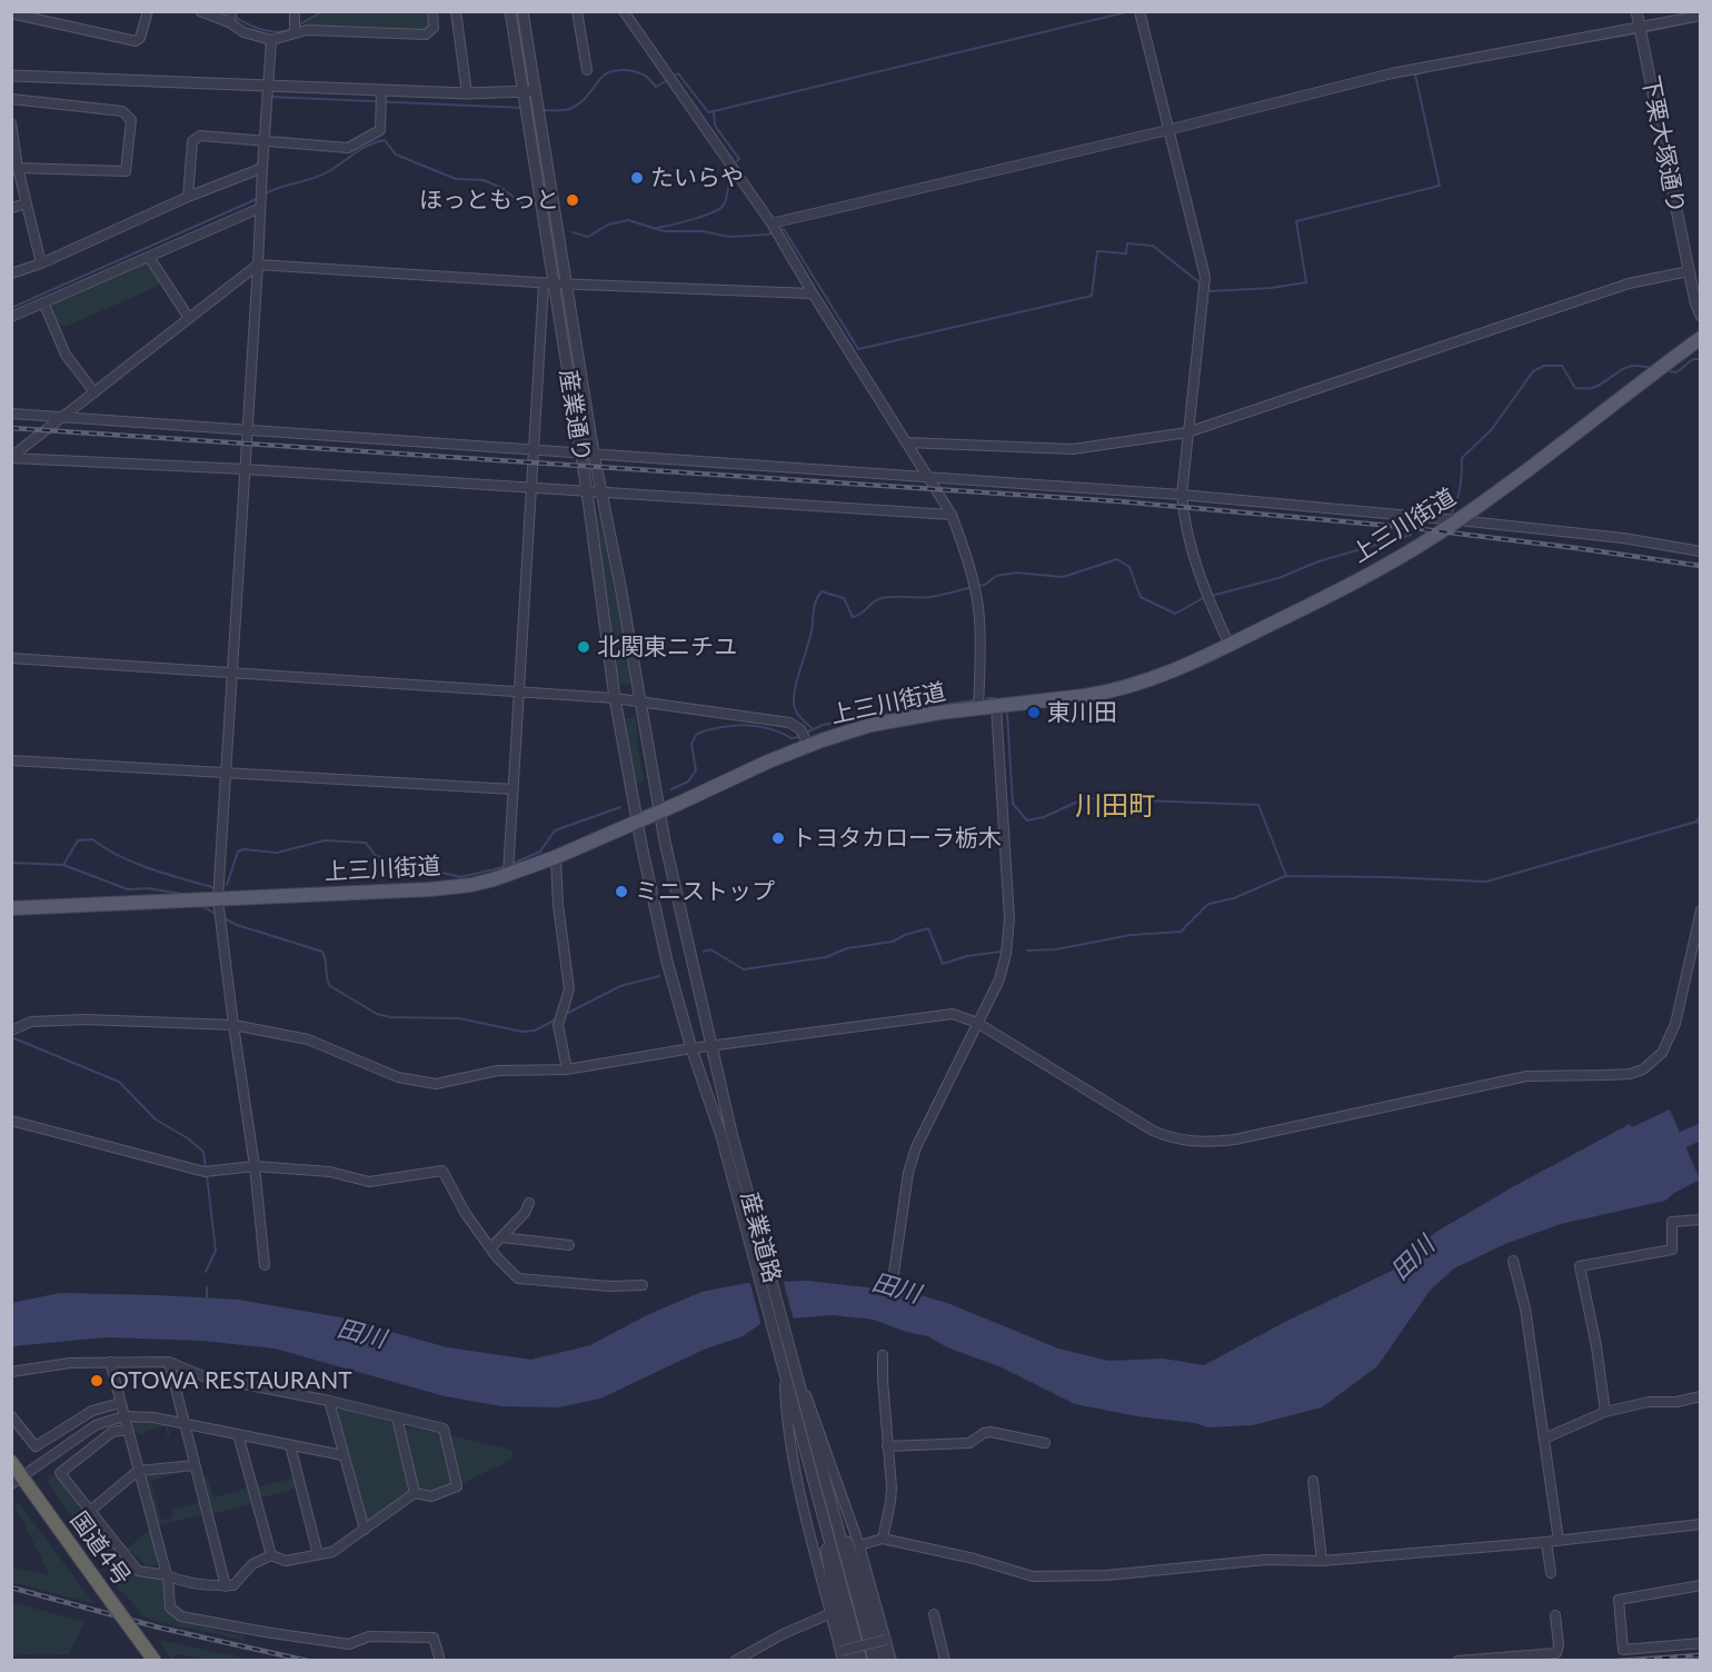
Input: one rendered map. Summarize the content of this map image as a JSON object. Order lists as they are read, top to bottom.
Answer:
{
  "streets": {
    "highway": ["国道4号"],
    "main road": ["上三川街道"],
    "street": ["下栗大塚通り", "産業通り", "産業道路"]
  },
  "crossings": [
    ["産業通り", "上三川街道"],
    ["産業通り", "産業道路"],
    ["上三川街道", "産業道路"]
  ],
  "districts": ["川田町"],
  "water": ["田川"],
  "places": [
    "たいらや",
    "ほっともっと",
    "北関東ニチユ",
    "東川田",
    "トヨタカローラ栃木",
    "ミニストップ",
    "OTOWA RESTAURANT"
  ]
}
